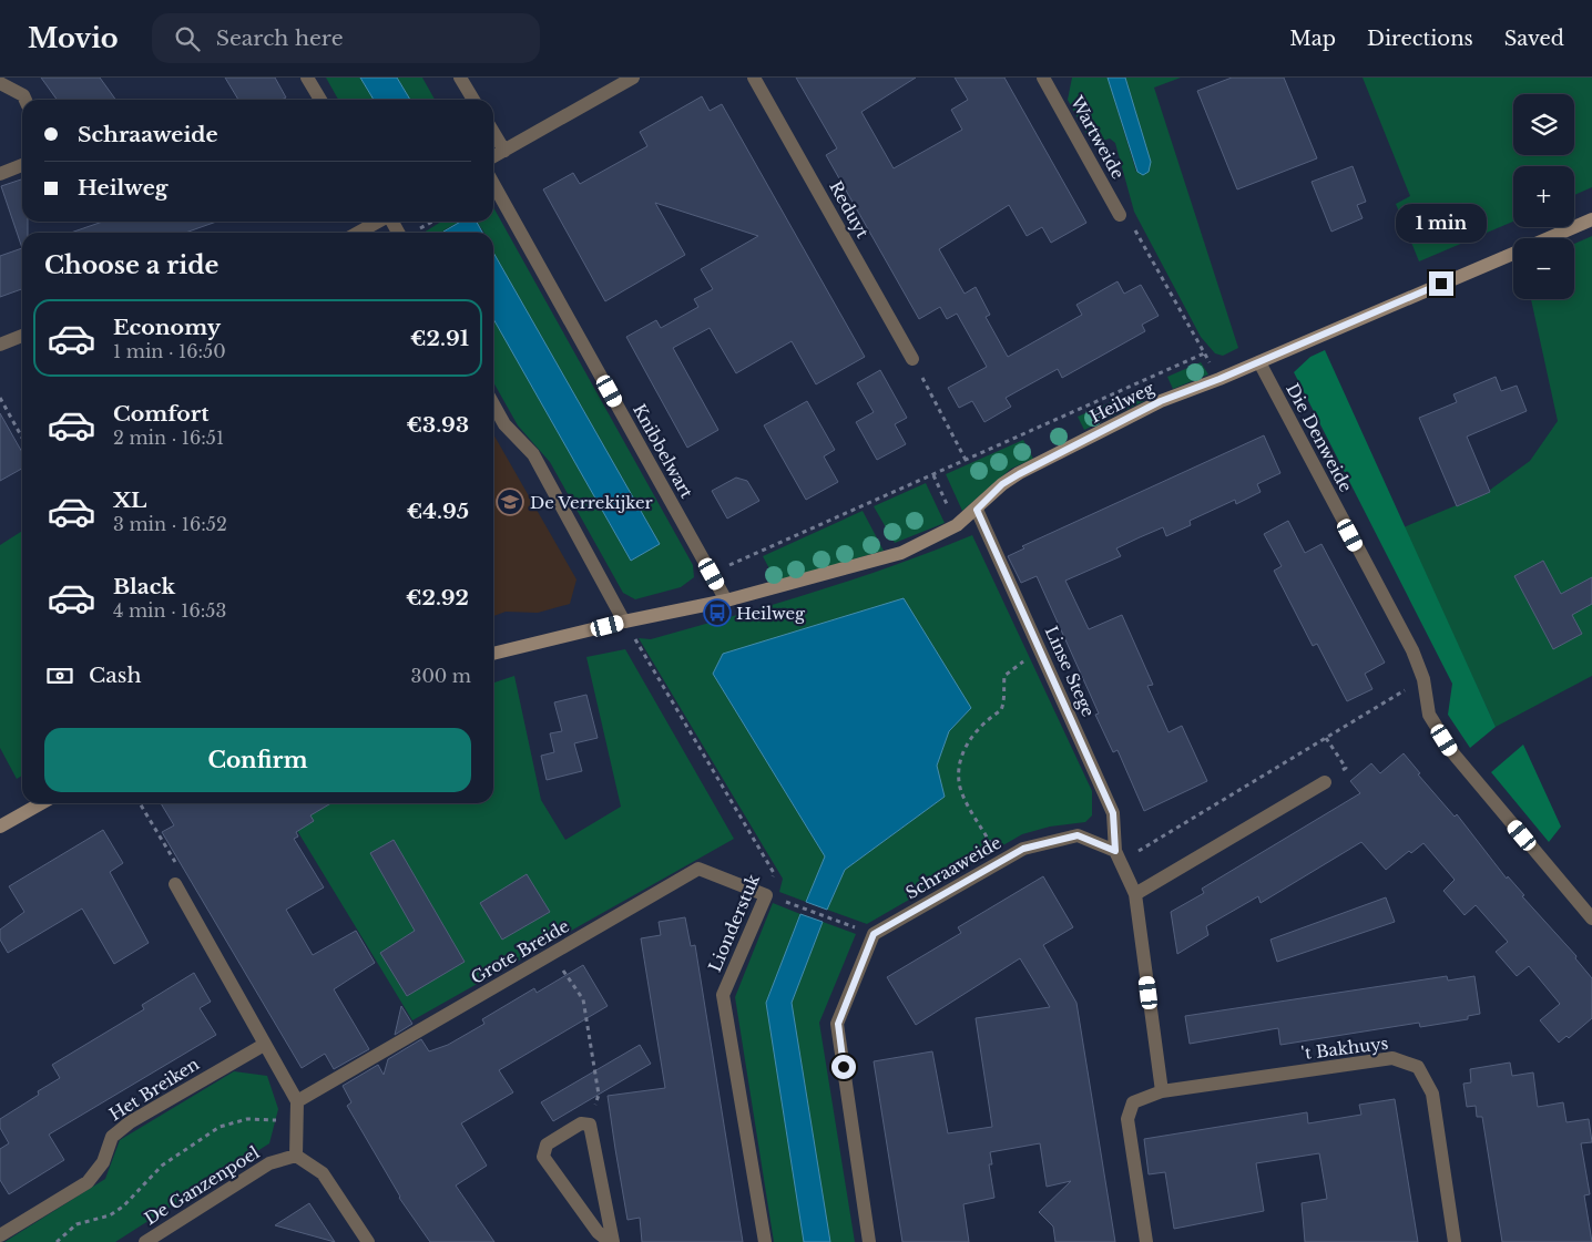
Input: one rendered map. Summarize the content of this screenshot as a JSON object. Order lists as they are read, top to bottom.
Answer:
{
  "streets": {
    "street": [
      "Wartweide",
      "Reduyt",
      "Heilweg",
      "Die Denweide",
      "Knibbelwart",
      "Linse Stege",
      "Schraaweide",
      "Lionderstuk",
      "Grote Breide",
      "'t Bakhuys",
      "Het Breiken",
      "De Ganzenpoel"
    ]
  },
  "crossings": [
    ["Heilweg", "Die Denweide"],
    ["Heilweg", "Knibbelwart"],
    ["Heilweg", "Linse Stege"],
    ["Heilweg", "Lionderstuk"],
    ["Linse Stege", "Schraaweide"],
    ["Lionderstuk", "Grote Breide"]
  ],
  "places": {
    "school or university": ["De Verrekijker"],
    "bus stop": ["Heilweg"]
  },
  "page": {
    "header": "Movio",
    "search": "Search here",
    "nav": ["Map", "Directions", "Saved"],
    "map_buttons": ["+", "−"],
    "banner": ["Schraaweide", "Heilweg"],
    "bubble": "1 min",
    "heading": "Choose a ride",
    "list": [
      {
        "name": "Economy",
        "note": "1 min · 16:50",
        "value": "€2.91"
      },
      {
        "name": "Comfort",
        "note": "2 min · 16:51",
        "value": "€3.93"
      },
      {
        "name": "XL",
        "note": "3 min · 16:52",
        "value": "€4.95"
      },
      {
        "name": "Black",
        "note": "4 min · 16:53",
        "value": "€2.92"
      }
    ],
    "pay": ["Cash", "300 m"],
    "buttons": "Confirm"
  }
}
